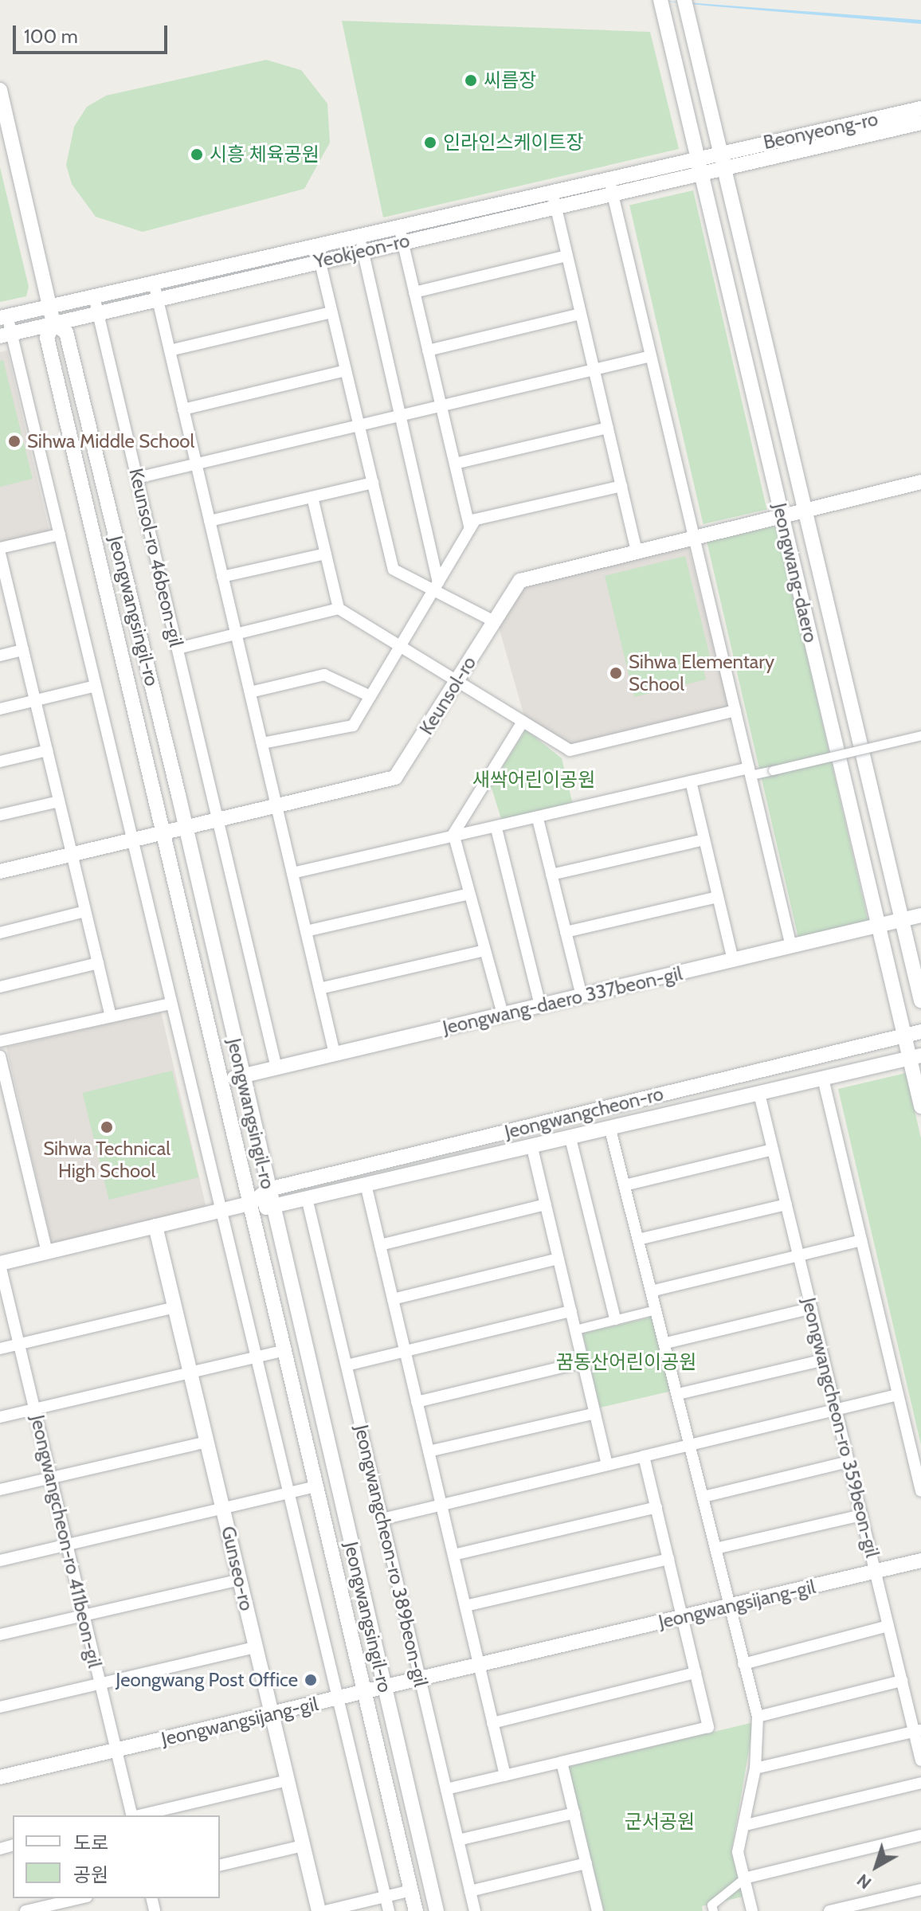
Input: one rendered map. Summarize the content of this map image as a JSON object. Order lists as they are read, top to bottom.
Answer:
{
  "streets": {
    "street": [
      "Beonyeong-ro",
      "Yeokjeon-ro",
      "Keunsol-ro 46beon-gil",
      "Jeongwang-daero",
      "Jeongwangsingil-ro",
      "Keunsol-ro",
      "Jeongwang-daero 337beon-gil",
      "Jeongwangcheon-ro",
      "Jeongwangcheon-ro 359beon-gil",
      "Jeongwangcheon-ro 411beon-gil",
      "Jeongwangcheon-ro 389beon-gil",
      "Gunseo-ro",
      "Jeongwangsijang-gil"
    ]
  },
  "crossings": [
    ["Beonyeong-ro", "Yeokjeon-ro"],
    ["Beonyeong-ro", "Jeongwang-daero"],
    ["Yeokjeon-ro", "Keunsol-ro 46beon-gil"],
    ["Yeokjeon-ro", "Jeongwang-daero"],
    ["Yeokjeon-ro", "Jeongwangsingil-ro"],
    ["Keunsol-ro 46beon-gil", "Keunsol-ro"],
    ["Keunsol-ro 46beon-gil", "Jeongwang-daero 337beon-gil"],
    ["Jeongwang-daero", "Keunsol-ro"],
    ["Jeongwang-daero", "Jeongwang-daero 337beon-gil"],
    ["Jeongwang-daero", "Jeongwangcheon-ro"],
    ["Jeongwangsingil-ro", "Keunsol-ro"],
    ["Jeongwangsingil-ro", "Jeongwang-daero 337beon-gil"],
    ["Jeongwangsingil-ro", "Jeongwangcheon-ro"],
    ["Jeongwangsingil-ro", "Jeongwangsijang-gil"],
    ["Jeongwangcheon-ro", "Jeongwangcheon-ro 359beon-gil"],
    ["Jeongwangcheon-ro", "Jeongwangcheon-ro 411beon-gil"],
    ["Jeongwangcheon-ro", "Jeongwangcheon-ro 389beon-gil"],
    ["Jeongwangcheon-ro", "Gunseo-ro"],
    ["Jeongwangcheon-ro 359beon-gil", "Jeongwangsijang-gil"],
    ["Jeongwangcheon-ro 411beon-gil", "Jeongwangsijang-gil"],
    ["Jeongwangcheon-ro 389beon-gil", "Jeongwangsijang-gil"],
    ["Gunseo-ro", "Jeongwangsijang-gil"]
  ],
  "parks": ["새싹어린이공원", "꿈동산어린이공원", "군서공원"],
  "places": [
    "씨름장",
    "인라인스케이트장",
    "시흥 체육공원",
    "Sihwa Middle School",
    "Sihwa Elementary School",
    "Sihwa Technical High School",
    "Jeongwang Post Office"
  ],
  "legend": ["도로", "공원"],
  "scale_bar": "100 m",
  "north": "bottom left"
}
